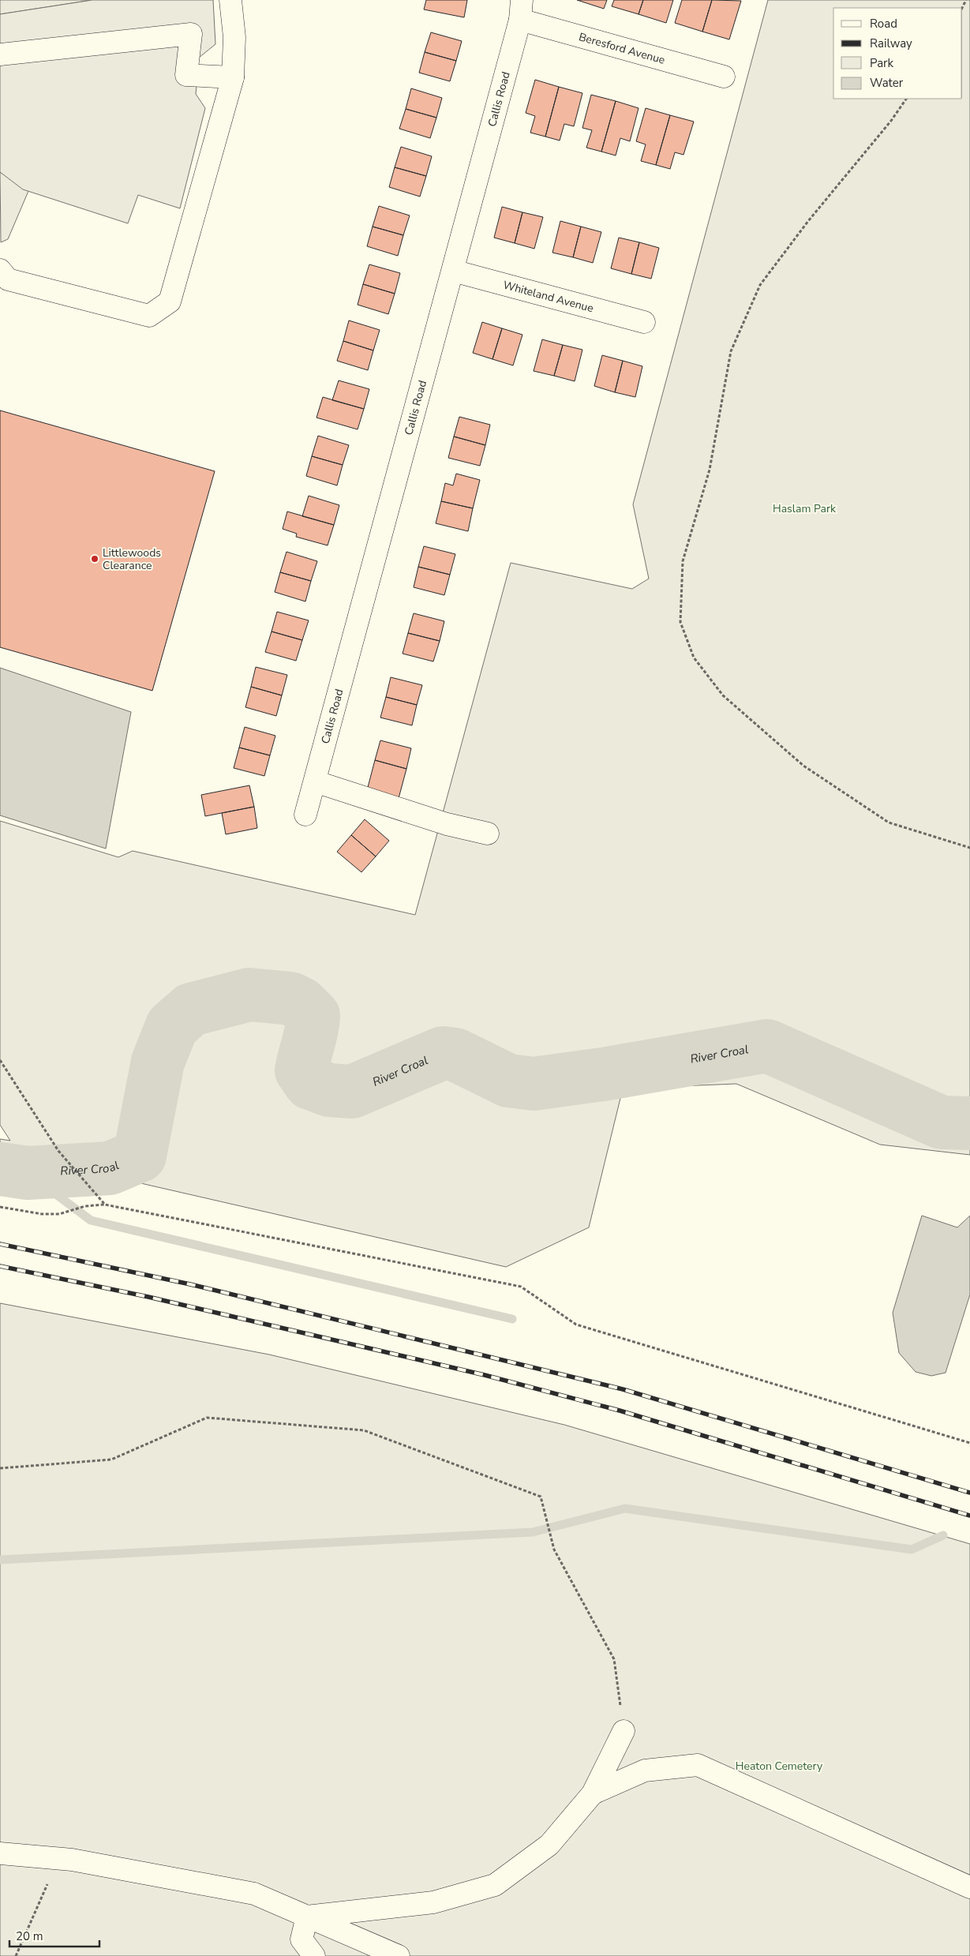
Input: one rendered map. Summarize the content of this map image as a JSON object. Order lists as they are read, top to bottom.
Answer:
{
  "streets": {
    "street": ["Beresford Avenue", "Callis Road", "Whiteland Avenue"]
  },
  "crossings": [
    ["Beresford Avenue", "Callis Road"],
    ["Callis Road", "Whiteland Avenue"]
  ],
  "water": ["River Croal"],
  "parks": ["Haslam Park", "Heaton Cemetery"],
  "places": ["Littlewoods Clearance"],
  "legend": [
    "Road",
    "Railway",
    "Park",
    "Water"
  ],
  "scale_bar": "20 m"
}
